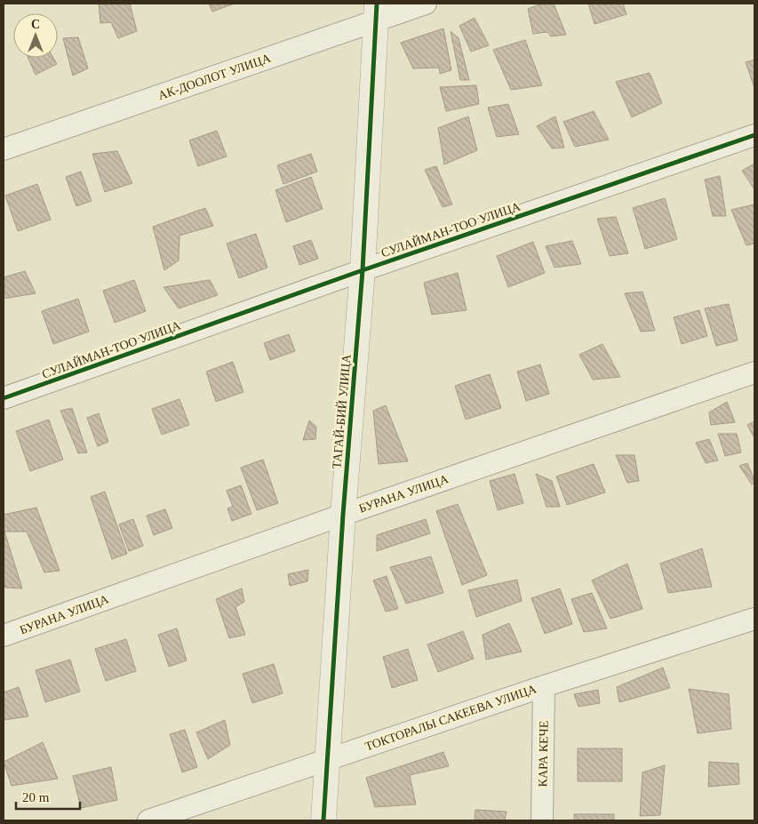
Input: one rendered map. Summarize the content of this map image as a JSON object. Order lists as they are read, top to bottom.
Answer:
{
  "streets": {
    "street": [
      "АК-ДООЛОТ УЛИЦА",
      "СУЛАЙМАН-ТОО УЛИЦА",
      "ТАГАЙ-БИЙ УЛИЦА",
      "БУРАНА УЛИЦА",
      "ТОКТОРАЛЫ САКЕЕВА УЛИЦА",
      "КАРА КЕЧЕ"
    ]
  },
  "crossings": [
    ["АК-ДООЛОТ УЛИЦА", "ТАГАЙ-БИЙ УЛИЦА"],
    ["СУЛАЙМАН-ТОО УЛИЦА", "ТАГАЙ-БИЙ УЛИЦА"],
    ["ТАГАЙ-БИЙ УЛИЦА", "БУРАНА УЛИЦА"],
    ["ТАГАЙ-БИЙ УЛИЦА", "ТОКТОРАЛЫ САКЕЕВА УЛИЦА"],
    ["ТОКТОРАЛЫ САКЕЕВА УЛИЦА", "КАРА КЕЧЕ"]
  ],
  "scale_bar": "20 m",
  "north": "top"
}
